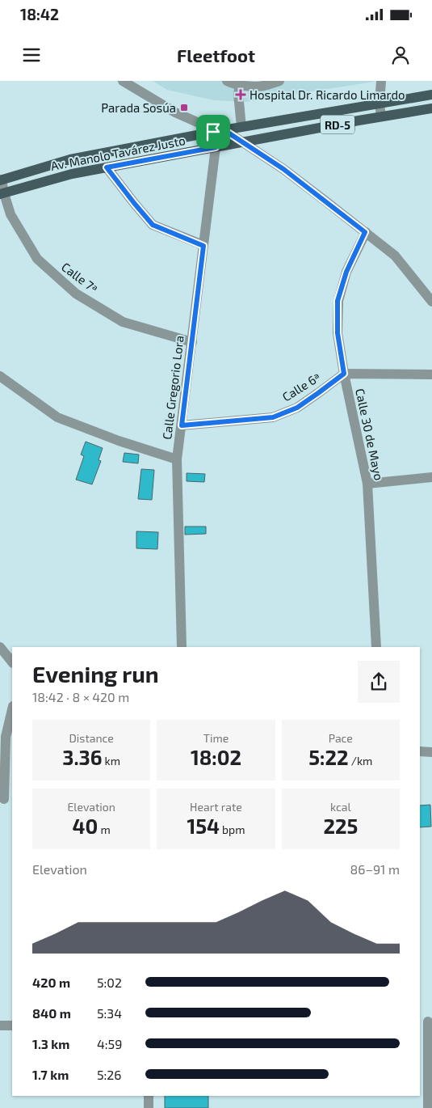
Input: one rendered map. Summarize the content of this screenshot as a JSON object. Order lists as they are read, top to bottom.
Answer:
{
  "streets": {
    "main road": ["RD-5", "Av. Manolo Tavárez Justo"],
    "street": [
      "Calle 7ª",
      "Calle 6ª",
      "Calle Gregorio Lora",
      "Calle 30 de Mayo"
    ]
  },
  "crossings": [
    ["Av. Manolo Tavárez Justo", "Calle 7ª"],
    ["Av. Manolo Tavárez Justo", "Calle Gregorio Lora"],
    ["Calle 7ª", "Calle Gregorio Lora"],
    ["Calle 6ª", "Calle Gregorio Lora"],
    ["Calle 6ª", "Calle 30 de Mayo"]
  ],
  "places": {
    "health": ["Hospital Dr. Ricardo Limardo"],
    "transit": ["Parada Sosúa"]
  },
  "page": {
    "status": "18:42",
    "header": "Fleetfoot",
    "heading": ["Evening run", "18:42 · 8 × 420 m"],
    "stats": [
      ["Distance", "3.36 km"],
      ["Time", "18:02"],
      ["Pace", "5:22 /km"],
      ["Elevation", "40 m"],
      ["Heart rate", "154 bpm"],
      ["kcal", "225"]
    ],
    "chart": ["Elevation", "86–91 m"],
    "list": [
      {
        "name": "420 m",
        "note": "5:02"
      },
      {
        "name": "840 m",
        "note": "5:34"
      },
      {
        "name": "1.3 km",
        "note": "4:59"
      },
      {
        "name": "1.7 km",
        "note": "5:26"
      }
    ]
  }
}
